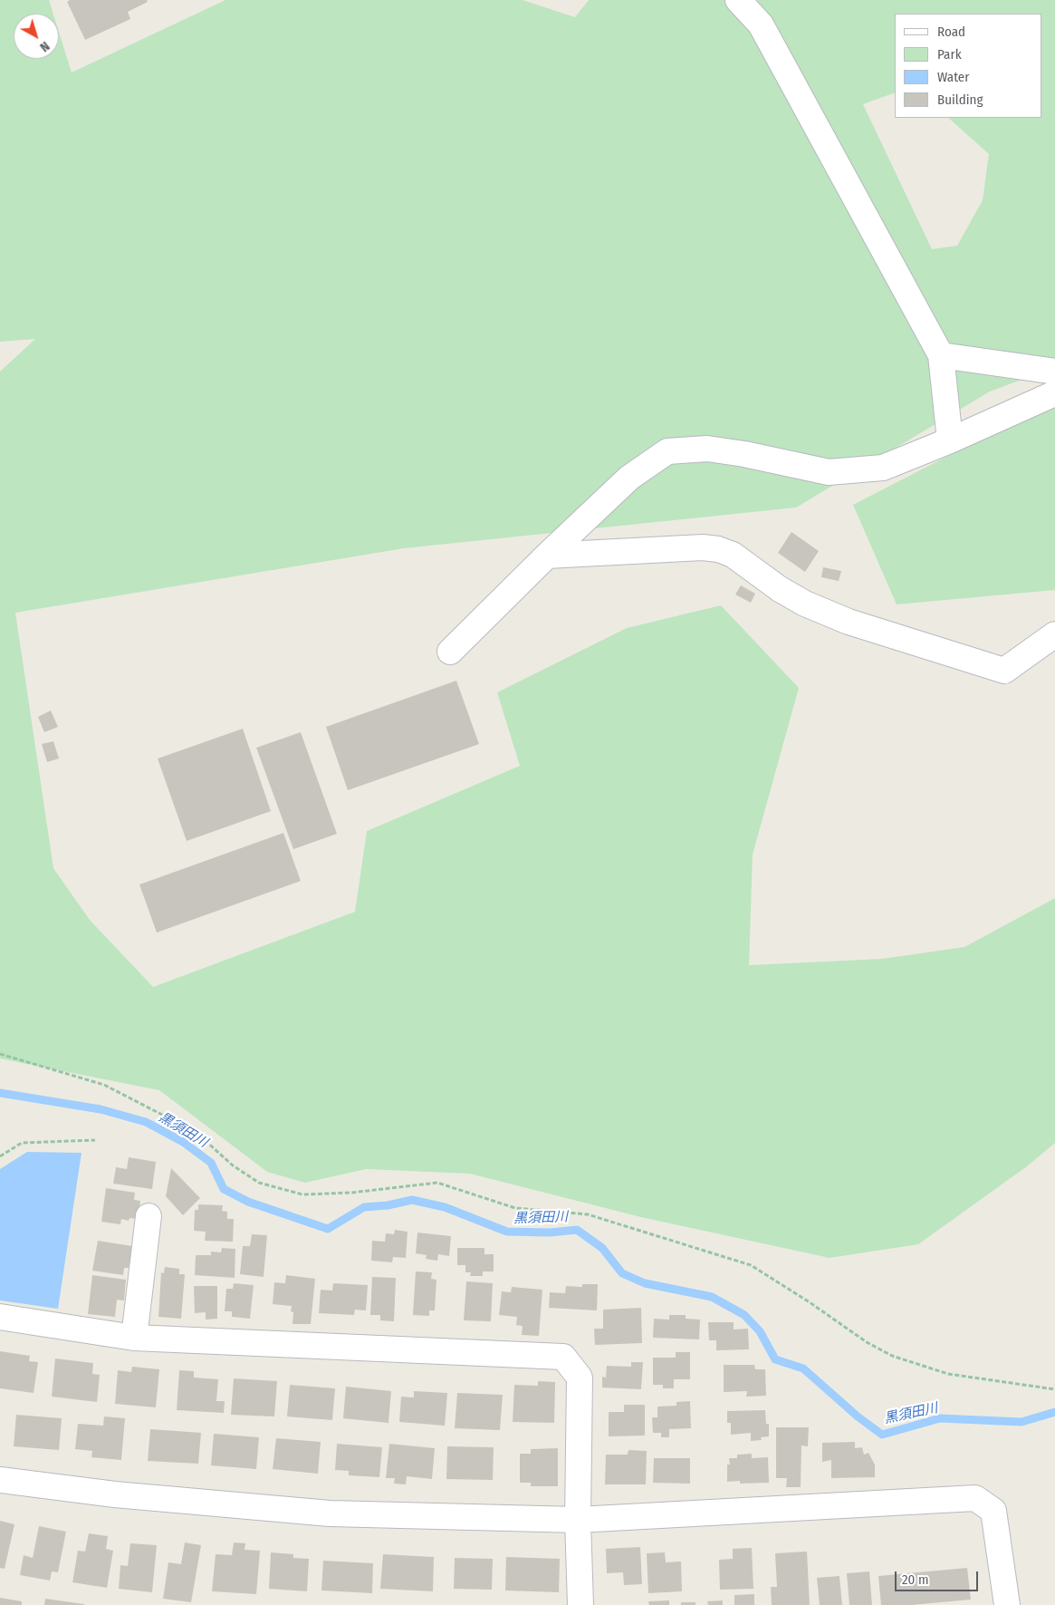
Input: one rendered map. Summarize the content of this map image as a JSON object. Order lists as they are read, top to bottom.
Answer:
{
  "water": ["黒須田川"],
  "legend": [
    "Road",
    "Park",
    "Water",
    "Building"
  ],
  "scale_bar": "20 m",
  "north": "bottom right"
}
